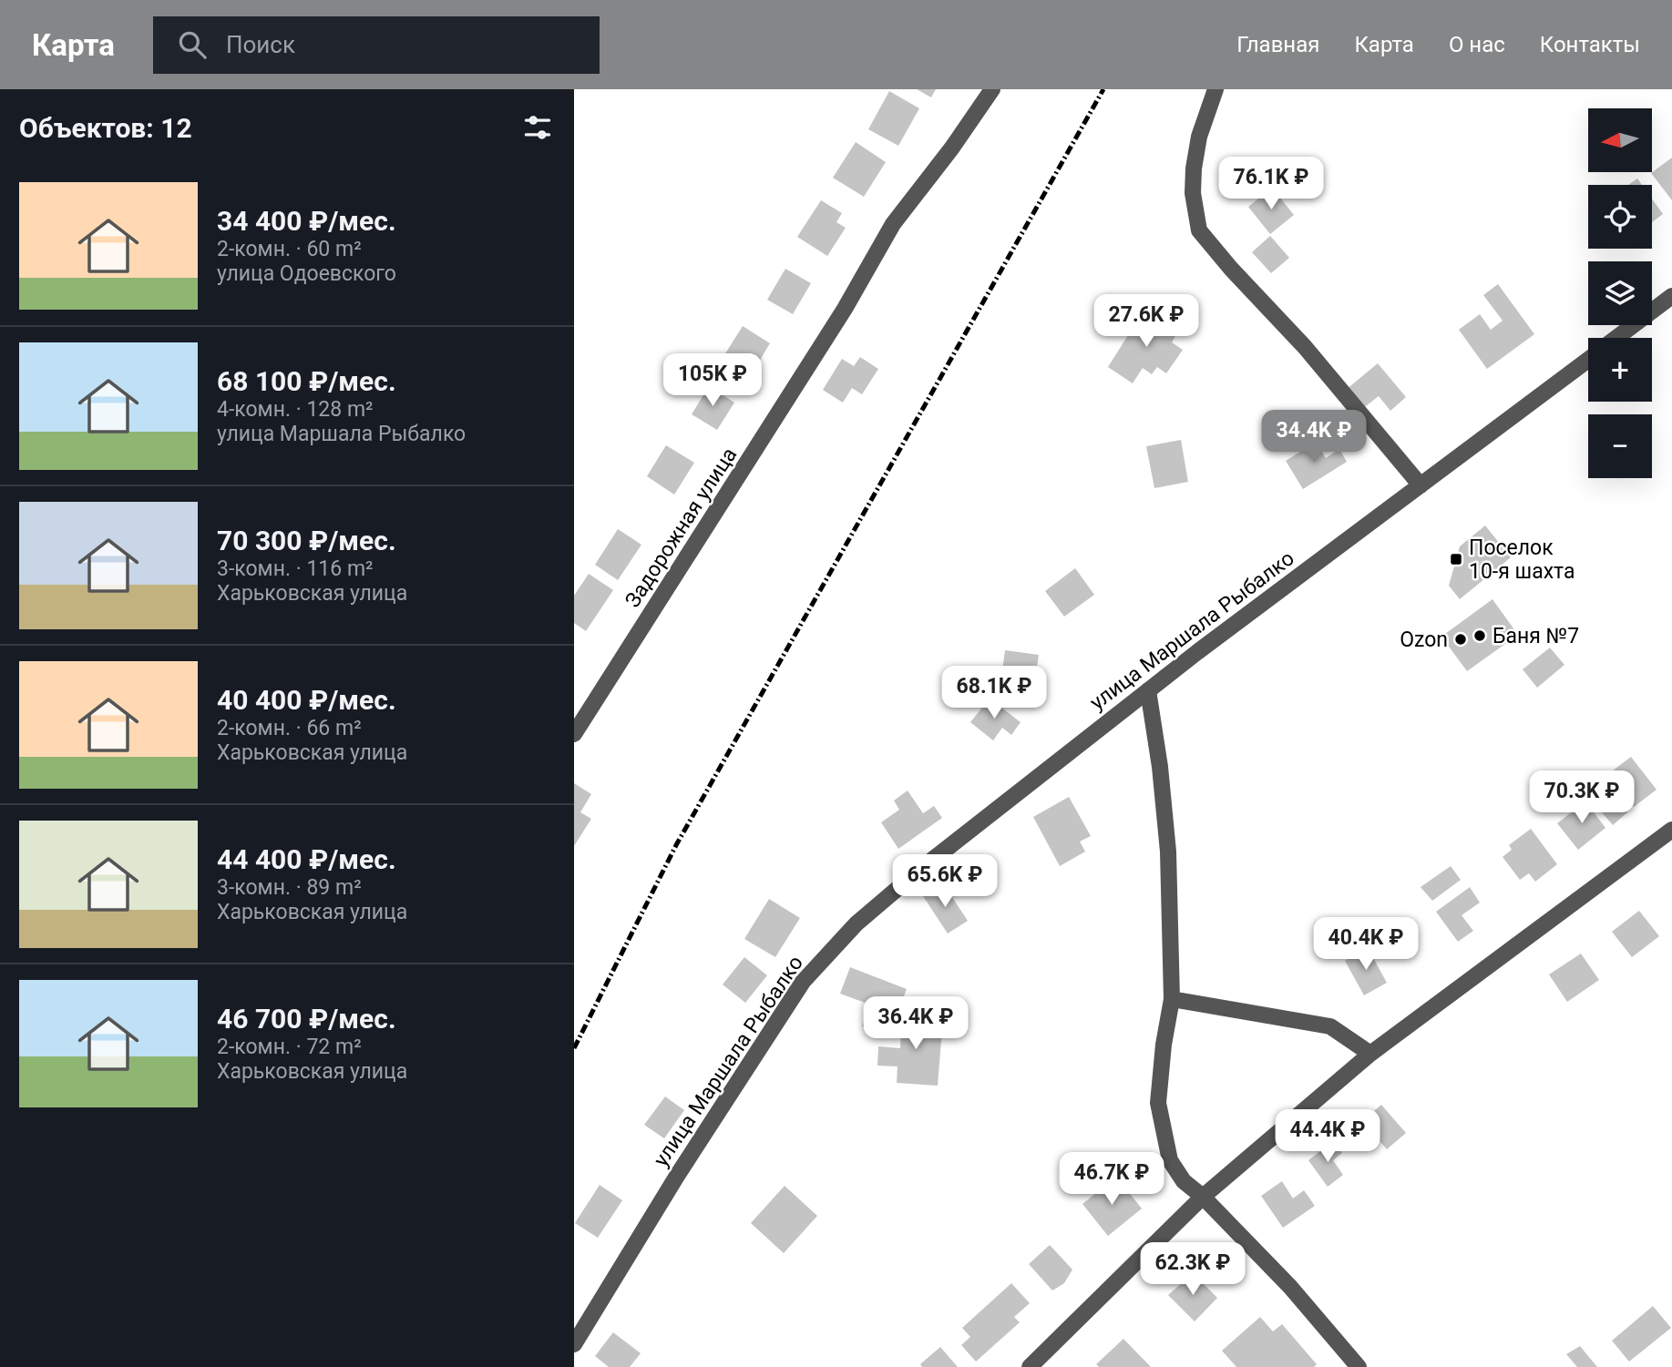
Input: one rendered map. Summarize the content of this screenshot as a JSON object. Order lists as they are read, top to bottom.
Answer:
{
  "streets": {
    "street": ["Задорожная улица", "улица Маршала Рыбалко"]
  },
  "places": {
    "transit": ["Поселок 10-я шахта"],
    "other": ["Баня №7", "Ozon"]
  },
  "north": "left",
  "page": {
    "header": "Карта",
    "search": "Поиск",
    "nav": [
      "Главная",
      "Карта",
      "О нас",
      "Контакты"
    ],
    "heading": "Объектов: 12",
    "map_buttons": ["+", "−"],
    "price": [
      "76.1K ₽",
      "27.6K ₽",
      "105K ₽",
      "34.4K ₽",
      "68.1K ₽",
      "70.3K ₽",
      "65.6K ₽",
      "40.4K ₽",
      "36.4K ₽",
      "44.4K ₽",
      "46.7K ₽",
      "62.3K ₽"
    ],
    "list": [
      {
        "name": "34 400 ₽/мес.",
        "note": "2-комн. · 60 m² · улица Одоевского"
      },
      {
        "name": "68 100 ₽/мес.",
        "note": "4-комн. · 128 m² · улица Маршала Рыбалко"
      },
      {
        "name": "70 300 ₽/мес.",
        "note": "3-комн. · 116 m² · Харьковская улица"
      },
      {
        "name": "40 400 ₽/мес.",
        "note": "2-комн. · 66 m² · Харьковская улица"
      },
      {
        "name": "44 400 ₽/мес.",
        "note": "3-комн. · 89 m² · Харьковская улица"
      },
      {
        "name": "46 700 ₽/мес.",
        "note": "2-комн. · 72 m² · Харьковская улица"
      }
    ]
  }
}
